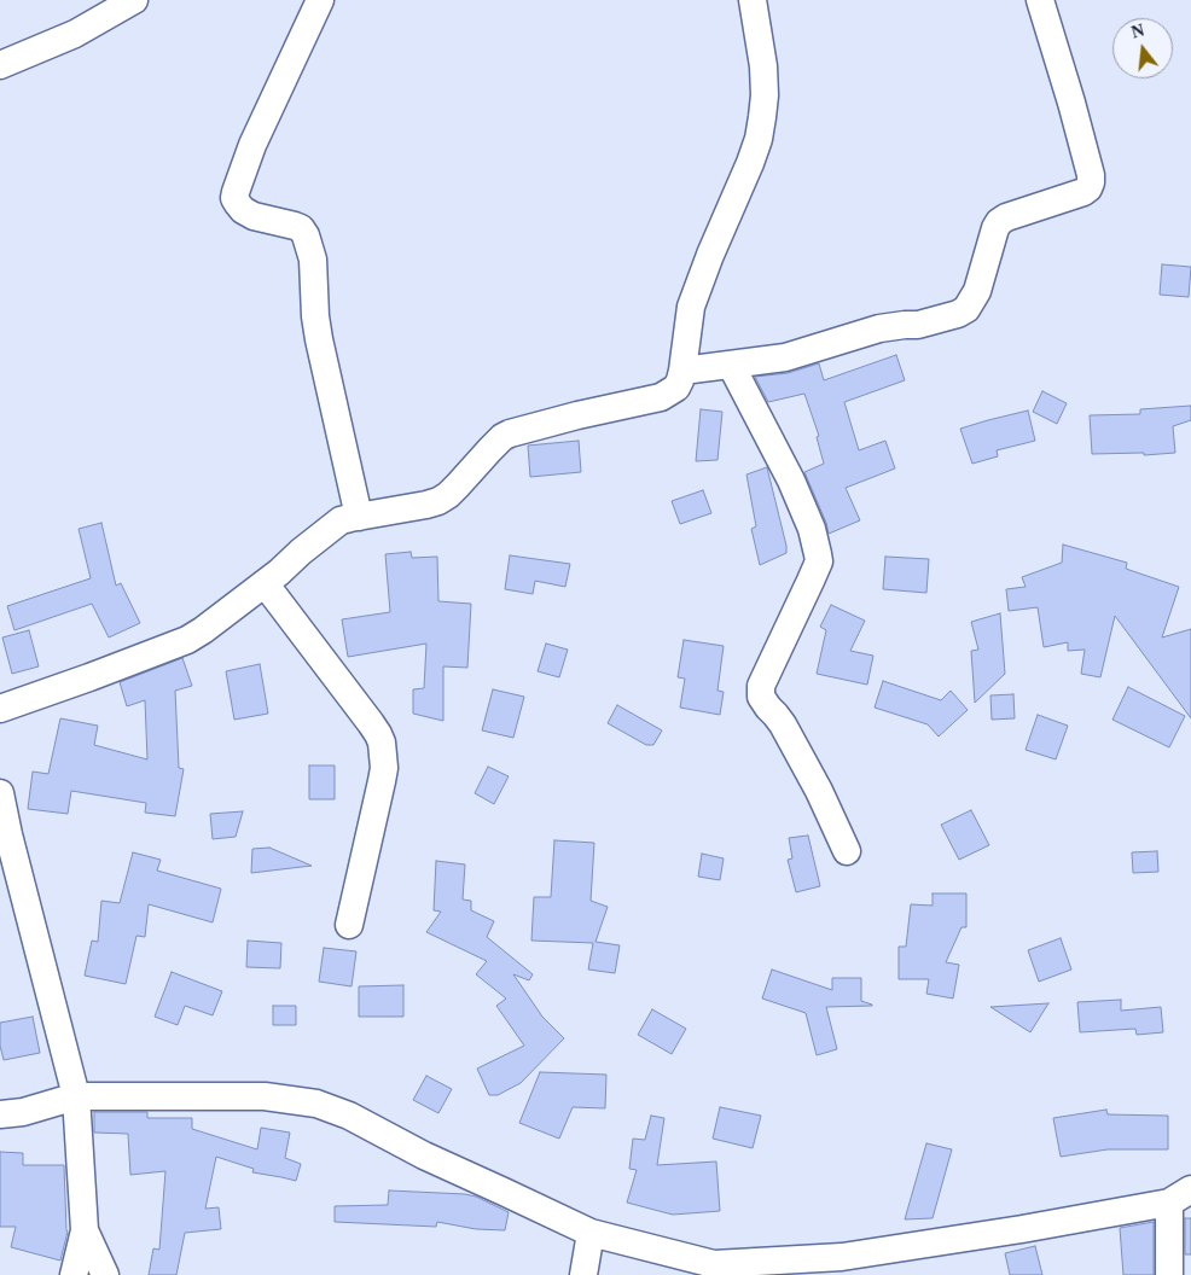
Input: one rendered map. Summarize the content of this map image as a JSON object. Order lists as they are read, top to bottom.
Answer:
{
  "north": "top"
}
